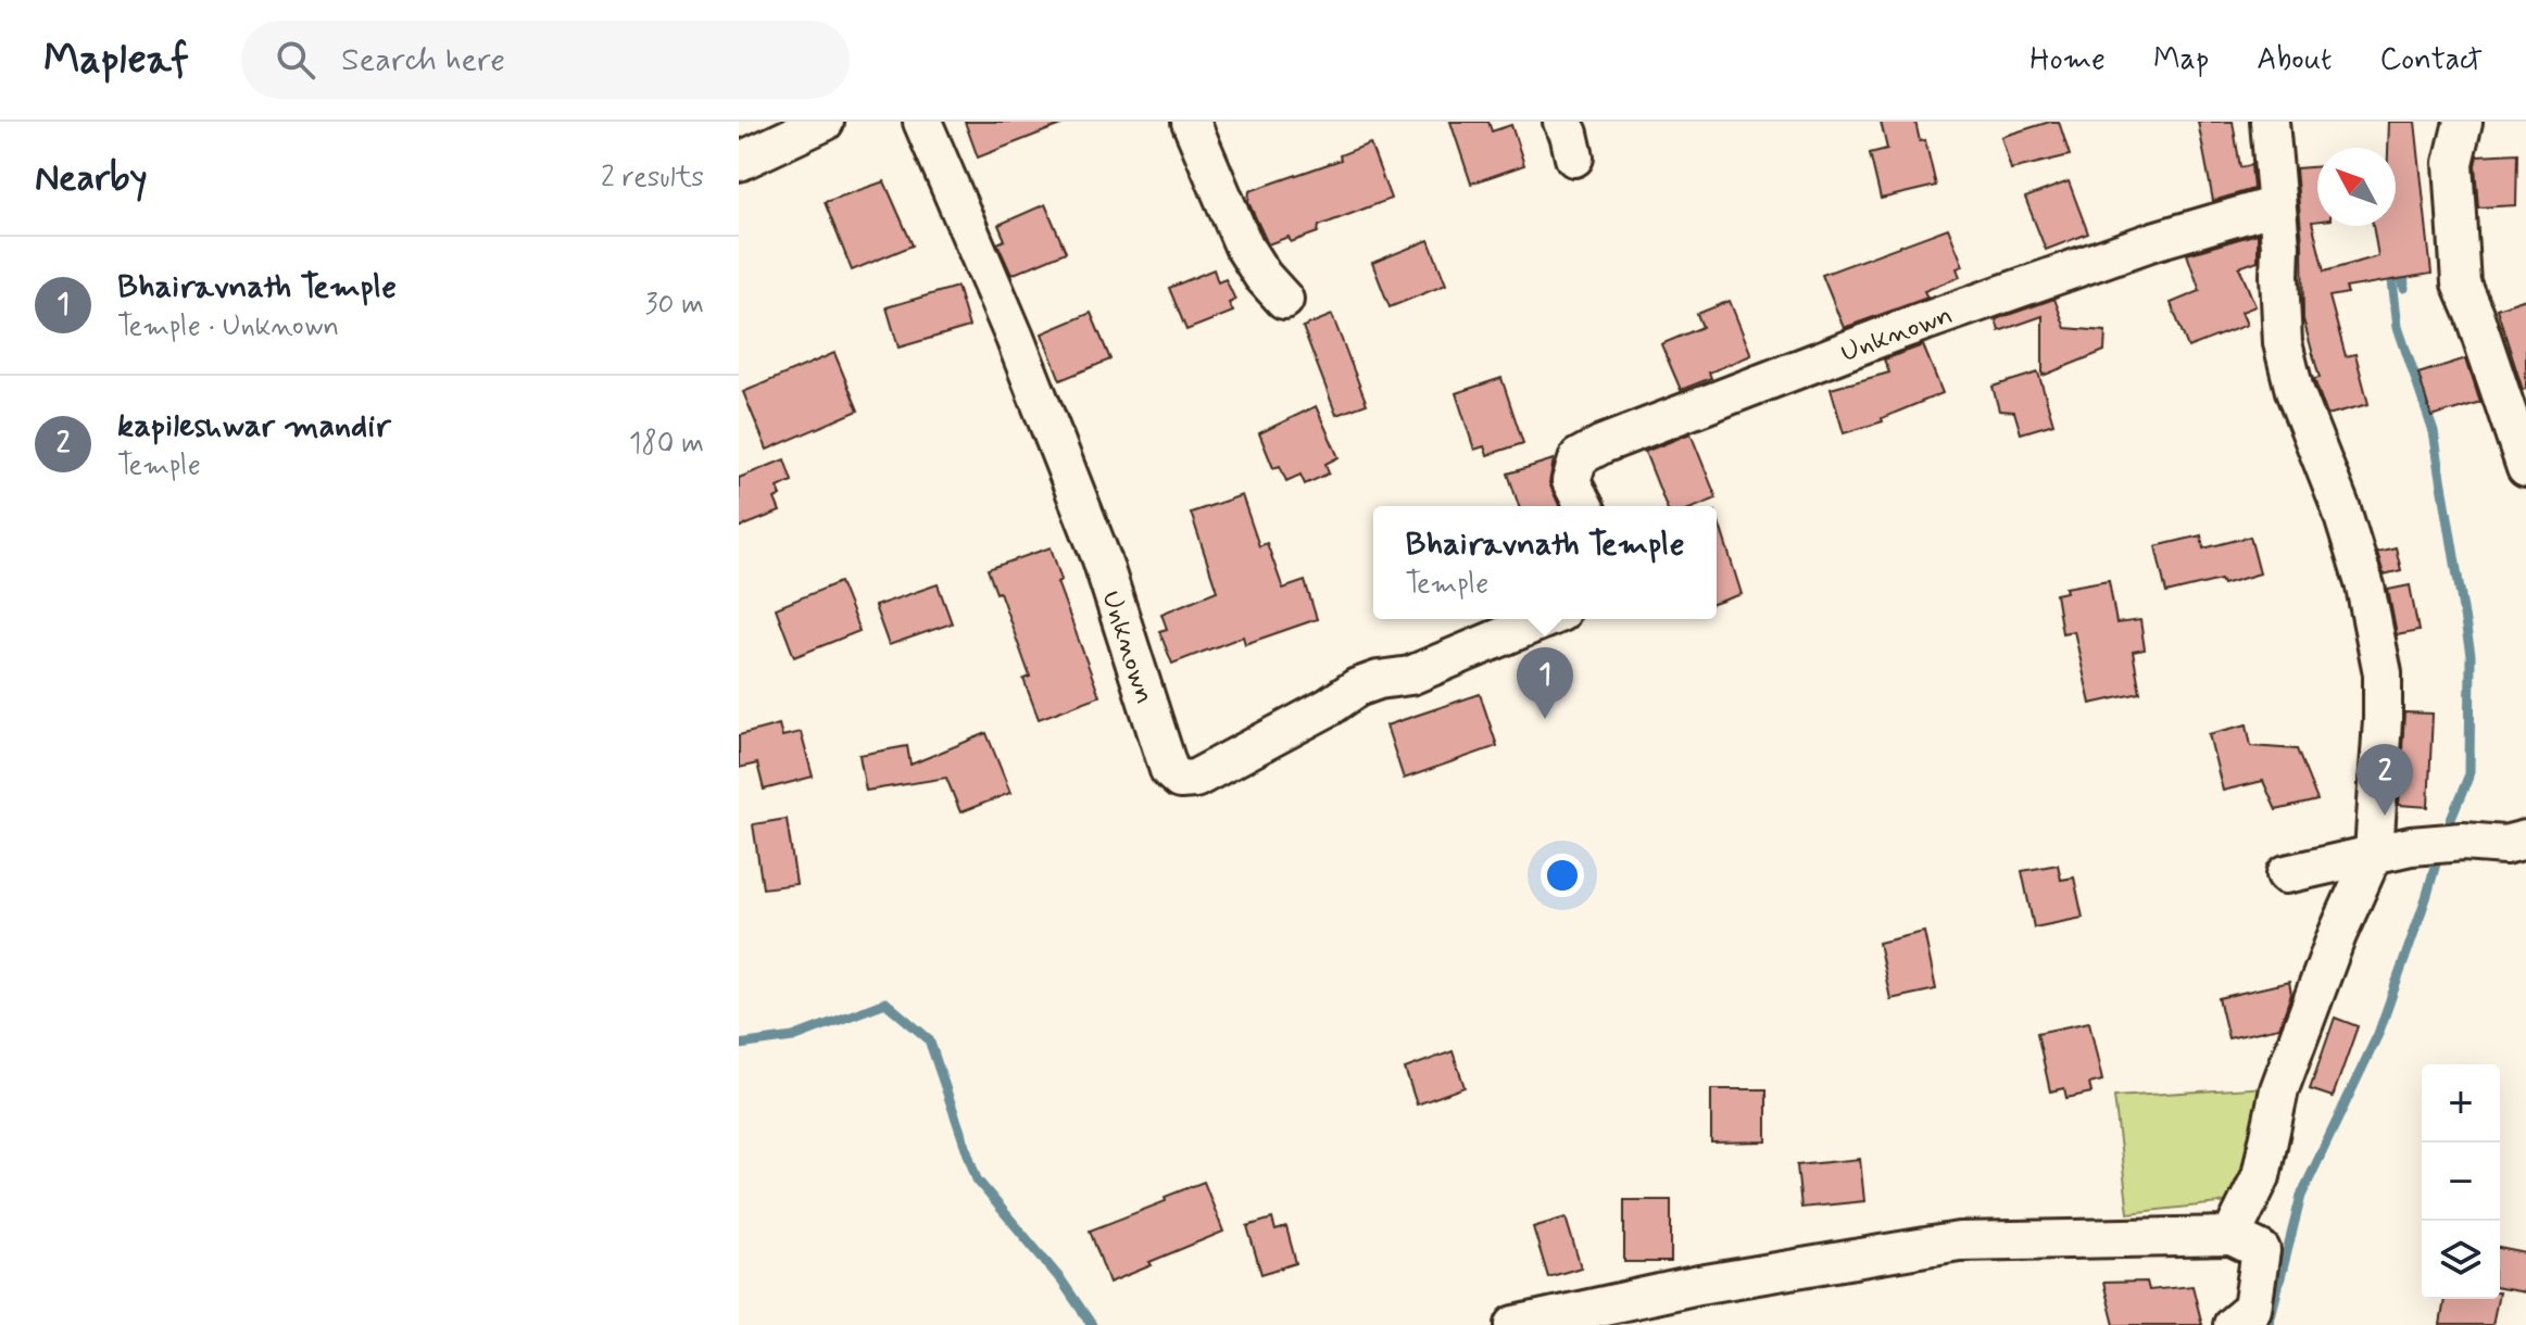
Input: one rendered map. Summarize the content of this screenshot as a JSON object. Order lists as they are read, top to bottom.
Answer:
{
  "streets": {
    "street": ["Unknown"]
  },
  "north": "top left",
  "page": {
    "header": "Mapleaf",
    "search": "Search here",
    "nav": [
      "Home",
      "Map",
      "About",
      "Contact"
    ],
    "heading": ["Nearby", "2 results"],
    "list": [
      {
        "mark": "1",
        "name": "Bhairavnath Temple",
        "note": "Temple · Unknown",
        "value": "30 m"
      },
      {
        "mark": "2",
        "name": "kapileshwar mandir",
        "note": "Temple",
        "value": "180 m"
      }
    ],
    "popup": ["Bhairavnath Temple", "Temple"],
    "pins": ["1", "2"],
    "map_buttons": ["+", "−"]
  }
}
